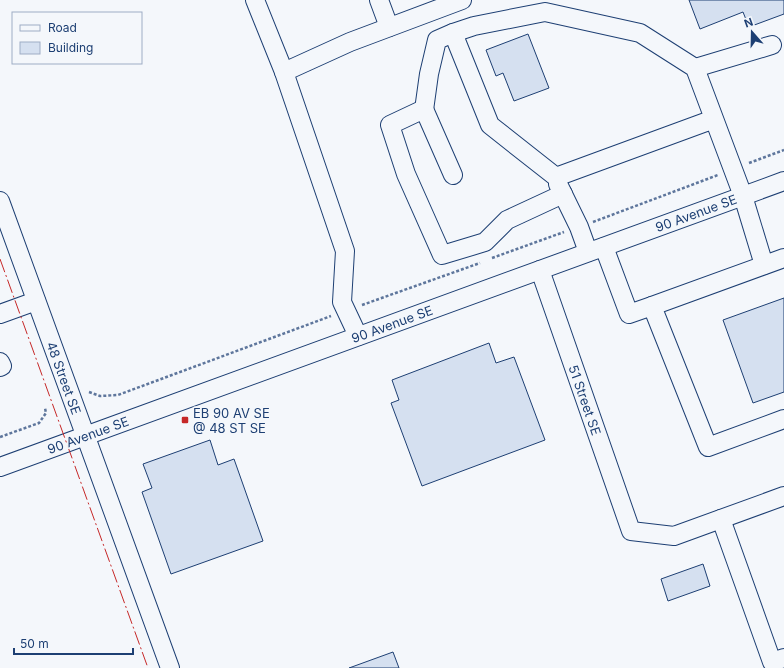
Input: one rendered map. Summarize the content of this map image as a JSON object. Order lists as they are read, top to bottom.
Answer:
{
  "streets": {
    "street": ["90 Avenue SE", "48 Street SE", "51 Street SE"]
  },
  "crossings": [
    ["90 Avenue SE", "48 Street SE"],
    ["90 Avenue SE", "51 Street SE"]
  ],
  "places": {
    "transit": ["EB 90 AV SE @ 48 ST SE"]
  },
  "legend": ["Road", "Building"],
  "scale_bar": "50 m",
  "north": "top"
}
